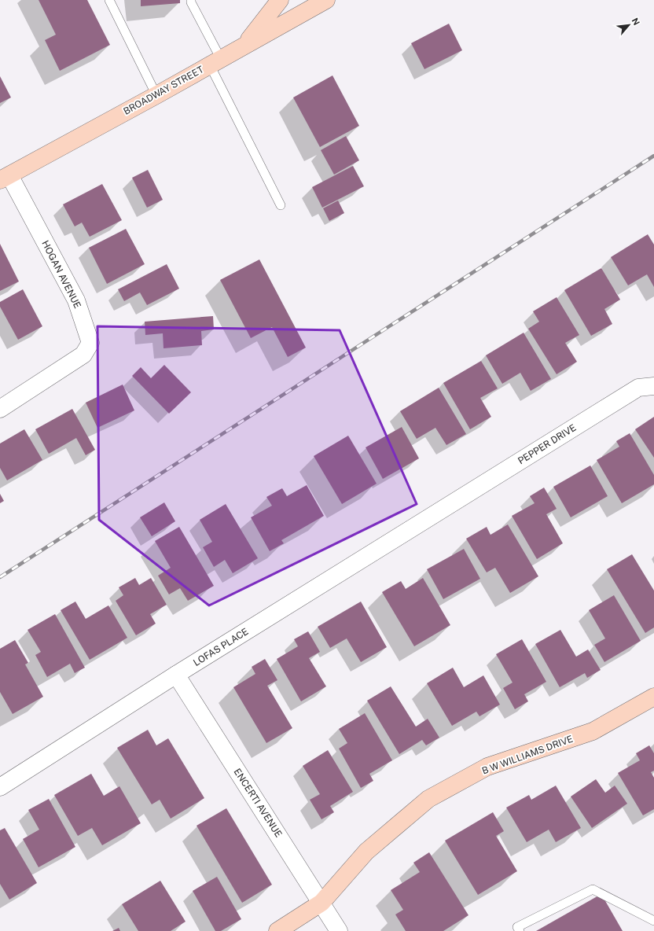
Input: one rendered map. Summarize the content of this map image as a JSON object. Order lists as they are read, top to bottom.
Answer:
{
  "streets": {
    "street": [
      "BROADWAY STREET",
      "HOGAN AVENUE",
      "PEPPER DRIVE",
      "LOFAS PLACE",
      "B W WILLIAMS DRIVE",
      "ENCERTI AVENUE"
    ]
  },
  "crossings": [
    ["BROADWAY STREET", "HOGAN AVENUE"],
    ["PEPPER DRIVE", "LOFAS PLACE"],
    ["LOFAS PLACE", "ENCERTI AVENUE"],
    ["B W WILLIAMS DRIVE", "ENCERTI AVENUE"]
  ],
  "north": "top right"
}
